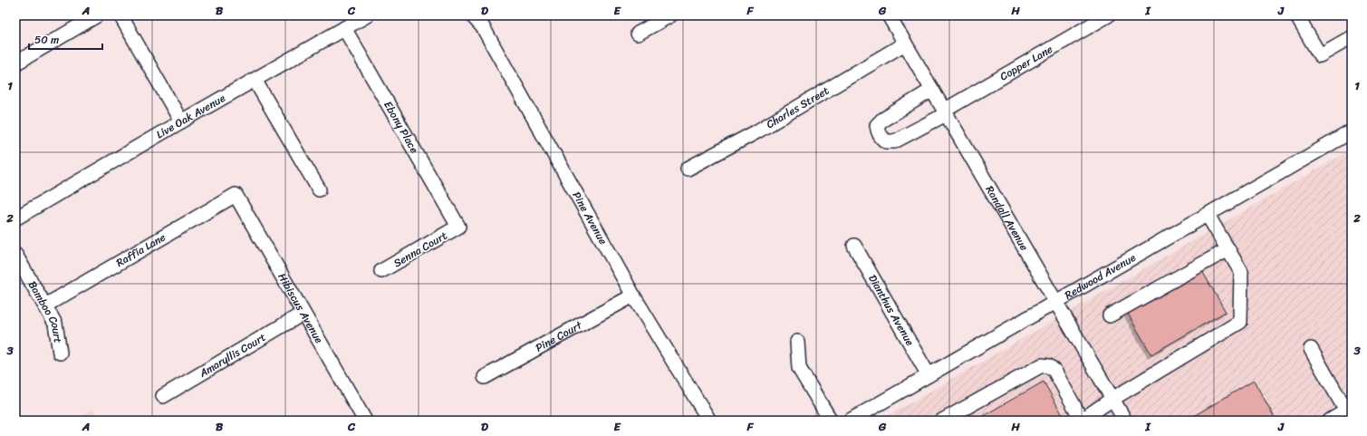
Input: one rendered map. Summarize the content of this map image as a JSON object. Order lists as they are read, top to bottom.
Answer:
{
  "streets": {
    "street": [
      "Copper Lane",
      "Charles Street",
      "Live Oak Avenue",
      "Ebony Place",
      "Pine Avenue",
      "Randall Avenue",
      "Senna Court",
      "Raffia Lane",
      "Redwood Avenue",
      "Hibiscus Avenue",
      "Dianthus Avenue",
      "Bamboo Court",
      "Pine Court",
      "Amaryllis Court"
    ]
  },
  "crossings": [
    ["Copper Lane", "Randall Avenue"],
    ["Charles Street", "Randall Avenue"],
    ["Live Oak Avenue", "Ebony Place"],
    ["Ebony Place", "Senna Court"],
    ["Pine Avenue", "Pine Court"],
    ["Randall Avenue", "Redwood Avenue"],
    ["Raffia Lane", "Hibiscus Avenue"],
    ["Raffia Lane", "Bamboo Court"],
    ["Redwood Avenue", "Dianthus Avenue"],
    ["Hibiscus Avenue", "Amaryllis Court"]
  ],
  "scale_bar": "50 m",
  "grid": {
    "columns": [
      "A",
      "B",
      "C",
      "D",
      "E",
      "F",
      "G",
      "H",
      "I",
      "J"
    ],
    "rows": ["1", "2", "3"]
  }
}
